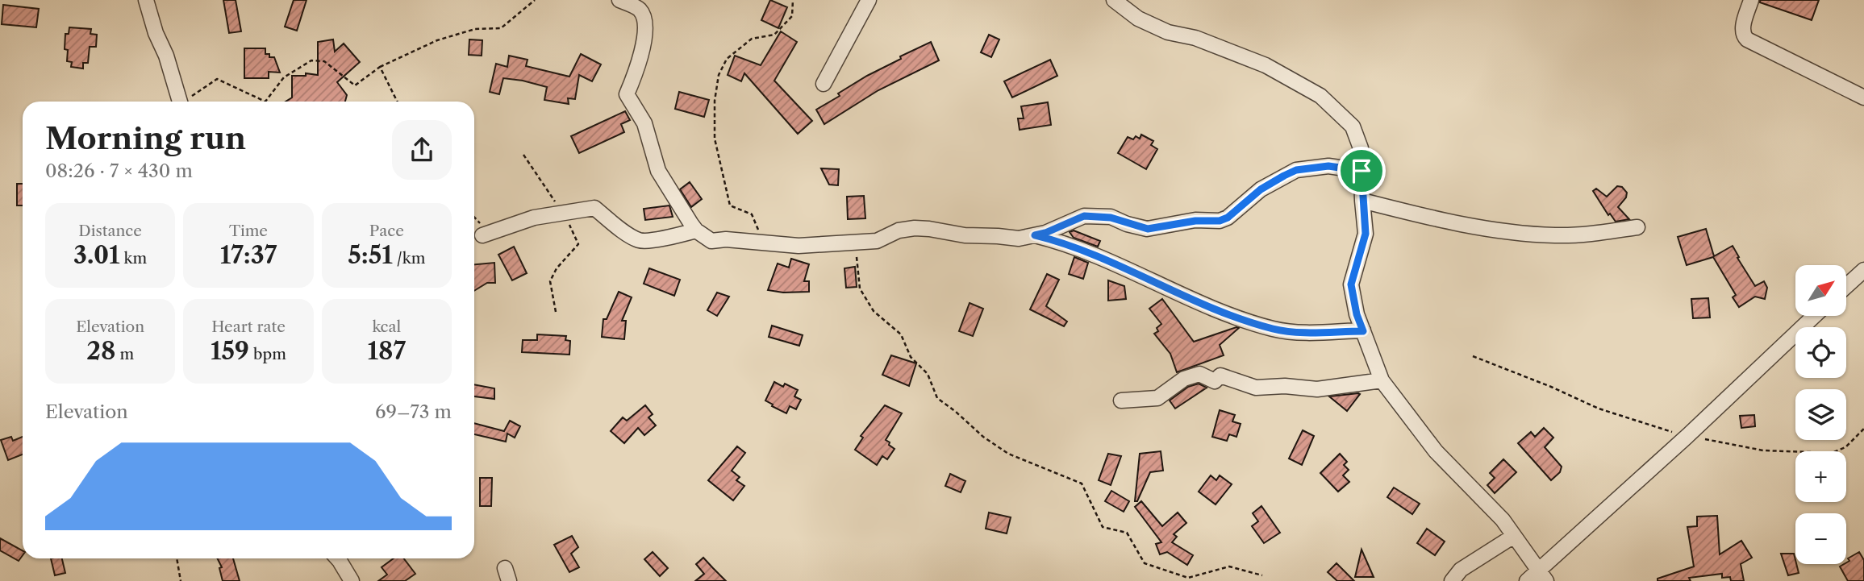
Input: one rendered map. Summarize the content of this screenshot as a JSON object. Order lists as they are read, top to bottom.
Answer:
{
  "north": "top right",
  "page": {
    "heading": ["Morning run", "08:26 · 7 × 430 m"],
    "stats": [
      ["Distance", "3.01 km"],
      ["Time", "17:37"],
      ["Pace", "5:51 /km"],
      ["Elevation", "28 m"],
      ["Heart rate", "159 bpm"],
      ["kcal", "187"]
    ],
    "map_buttons": ["+", "−"],
    "chart": ["Elevation", "69–73 m"]
  }
}
